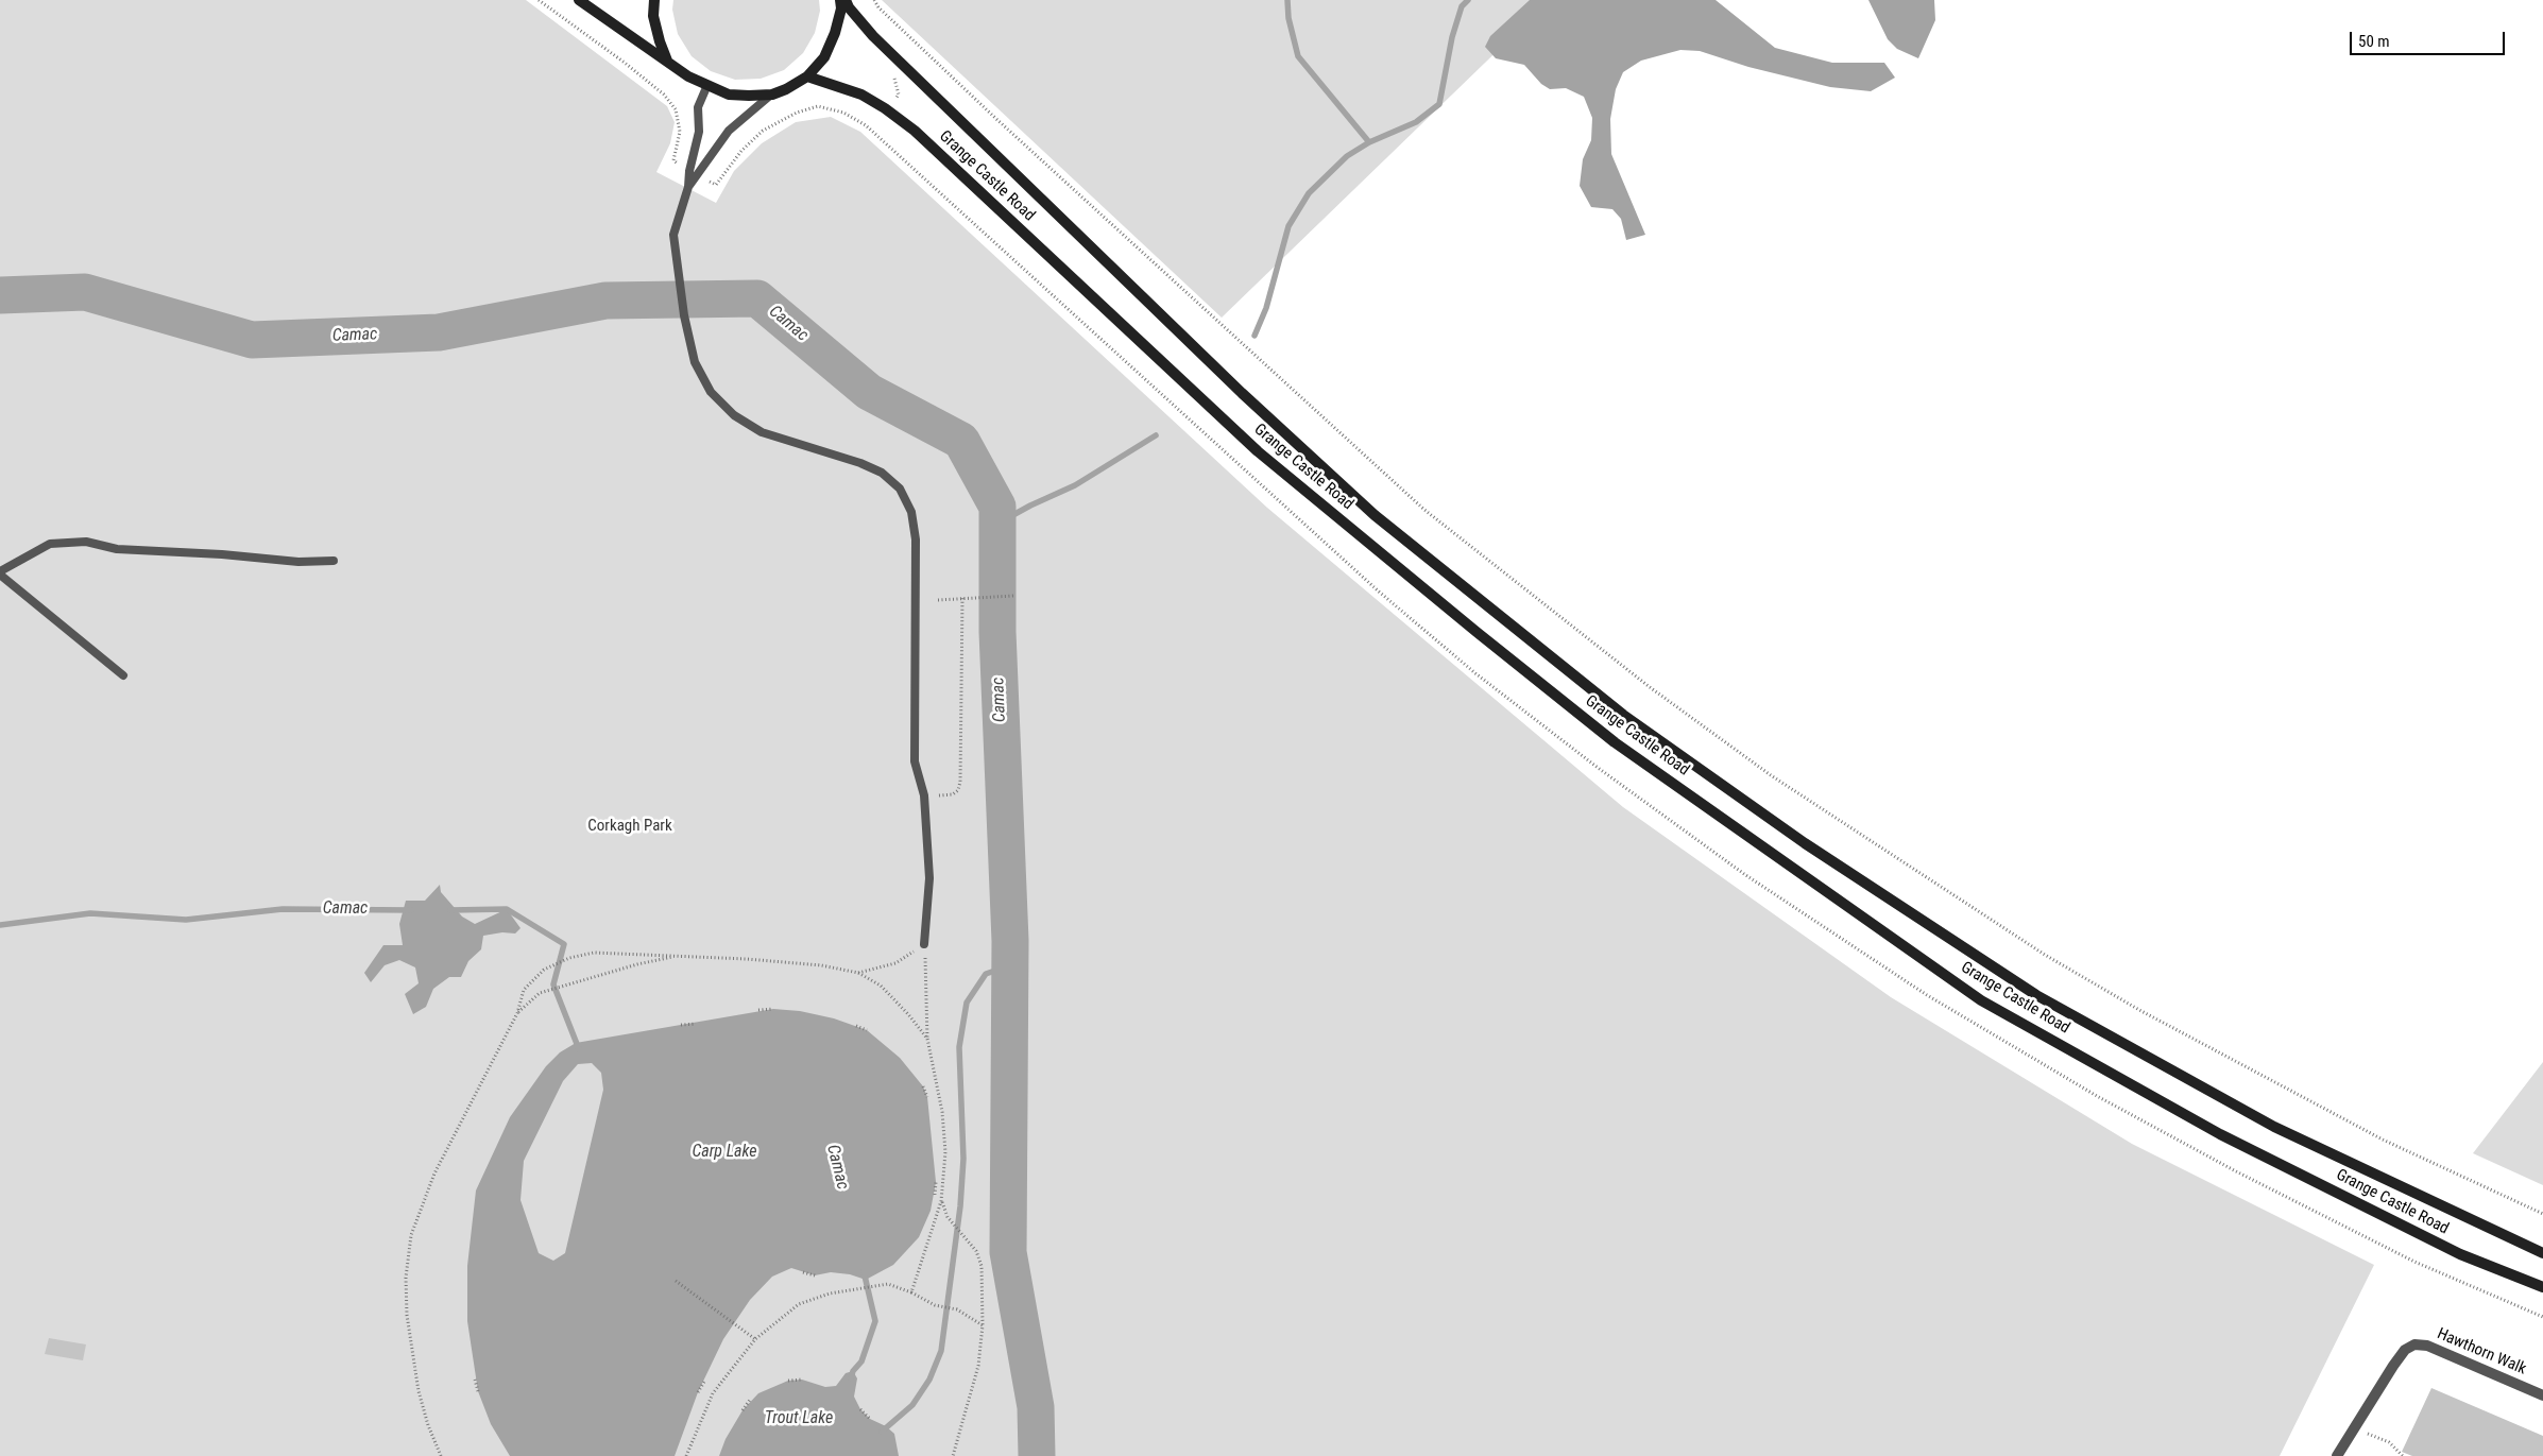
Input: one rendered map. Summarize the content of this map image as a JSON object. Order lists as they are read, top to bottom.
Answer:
{
  "streets": {
    "main road": ["Grange Castle Road"],
    "street": ["Hawthorn Walk"]
  },
  "water": ["Camac", "Carp Lake", "Trout Lake"],
  "parks": ["Corkagh Park"],
  "scale_bar": "50 m"
}
